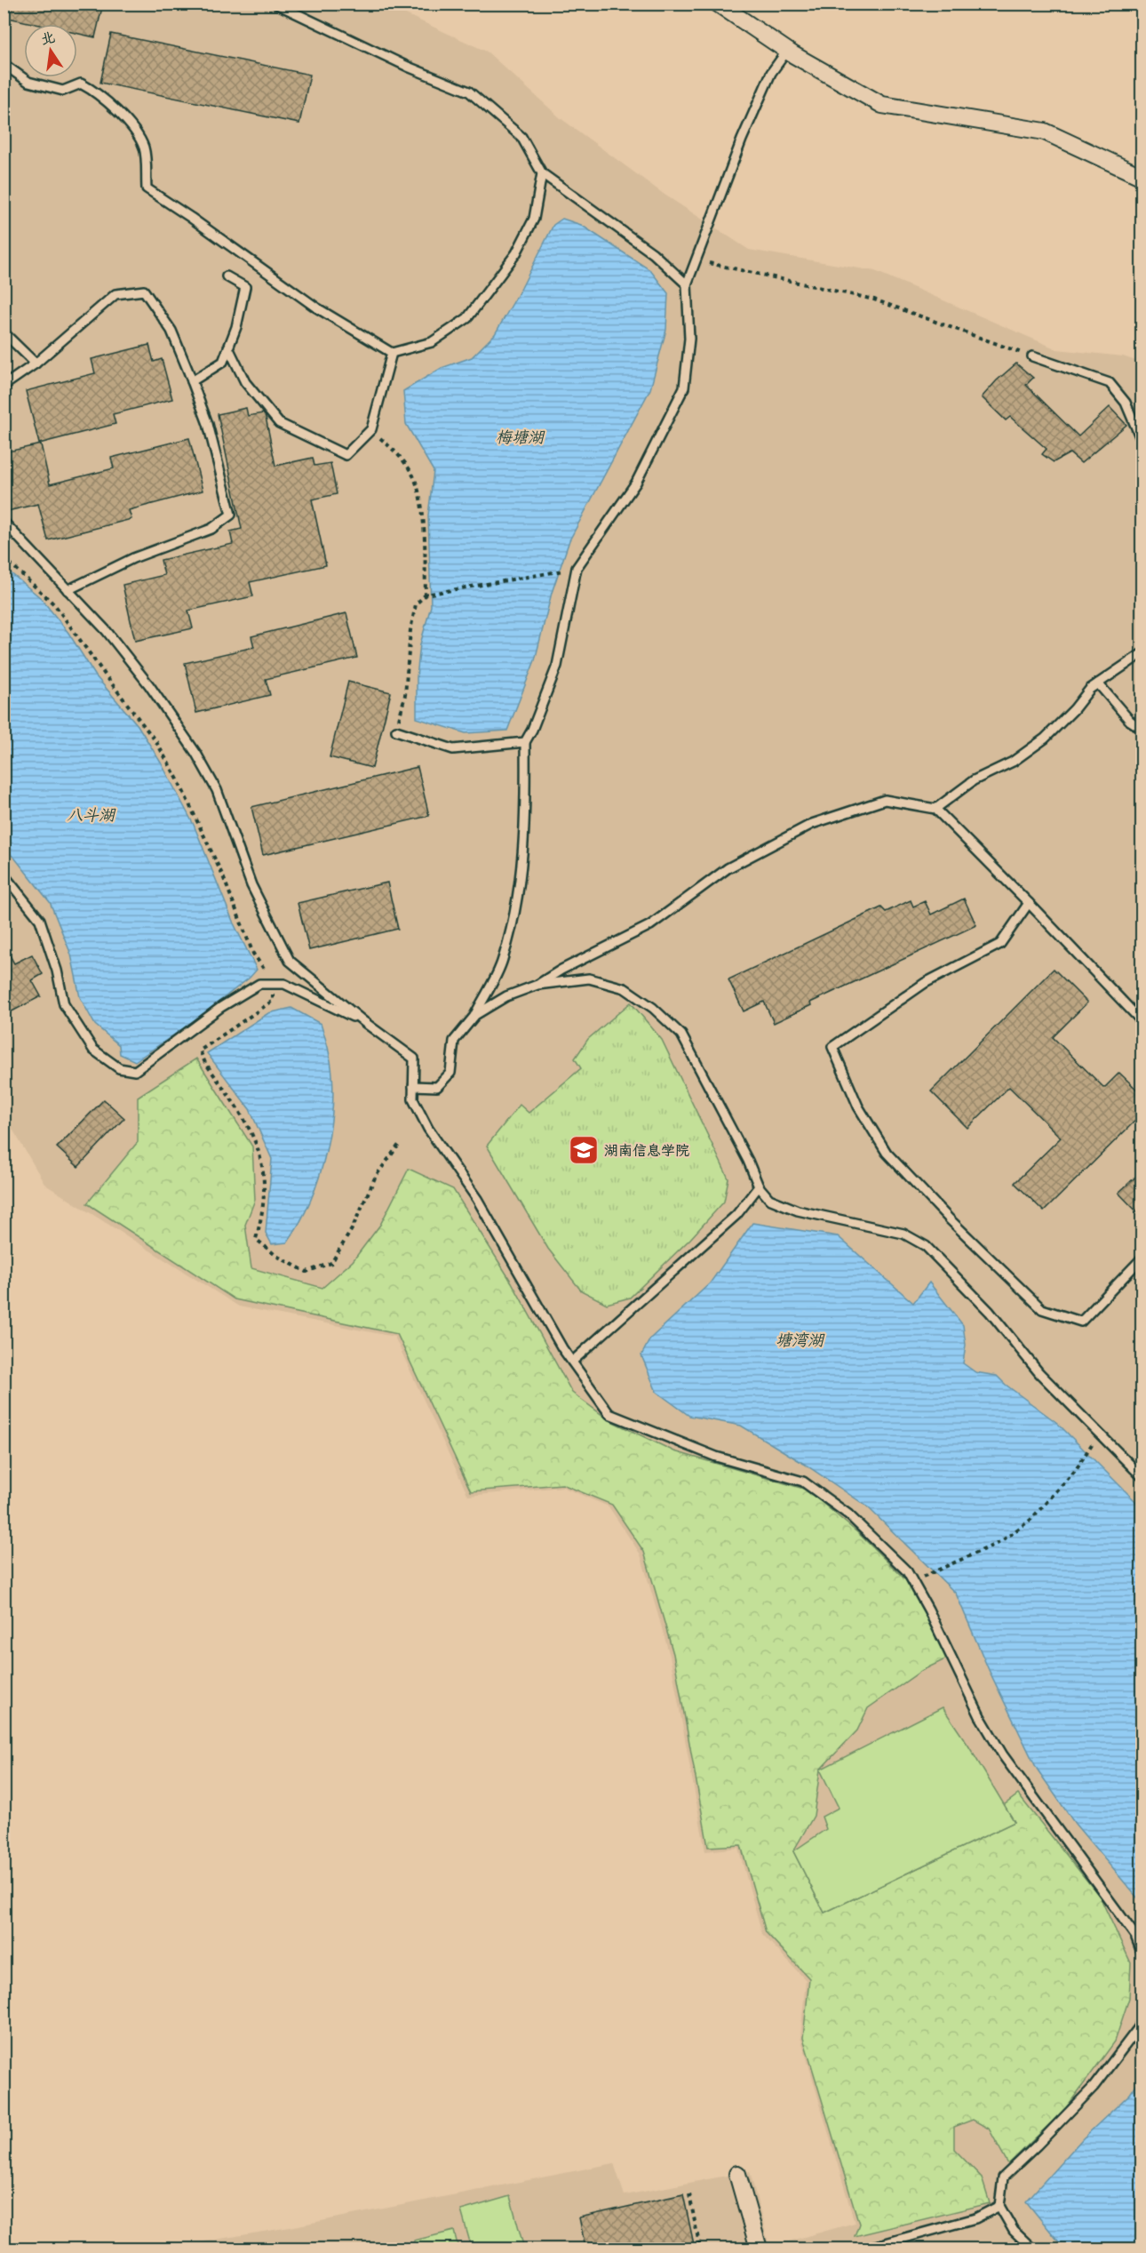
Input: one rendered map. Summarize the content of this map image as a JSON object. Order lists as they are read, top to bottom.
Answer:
{
  "water": ["梅塘湖", "八斗湖", "塘湾湖"],
  "places": {
    "school or university": ["湖南信息学院"]
  },
  "north": "top"
}
